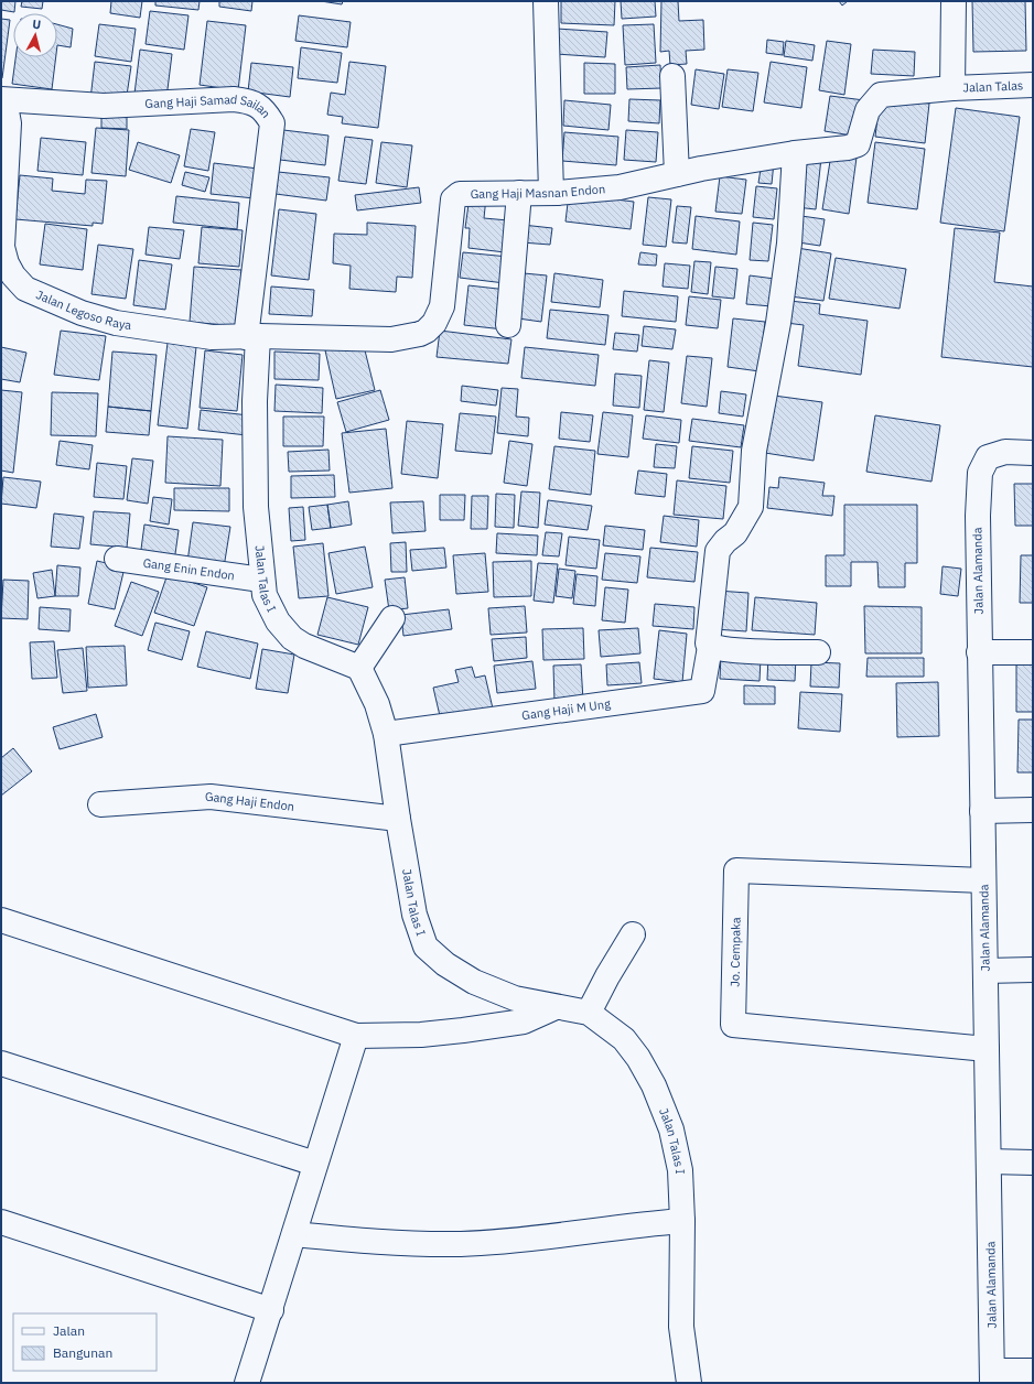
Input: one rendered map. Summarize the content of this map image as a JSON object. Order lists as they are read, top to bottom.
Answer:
{
  "streets": {
    "street": [
      "Jalan Talas",
      "Gang Haji Samad Sailan",
      "Gang Haji Masnan Endon",
      "Jalan Legoso Raya",
      "Gang Enin Endon",
      "Jalan Alamanda",
      "Jalan Talas I",
      "Gang Haji M Ung",
      "Gang Haji Endon",
      "Jo. Cempaka"
    ]
  },
  "crossings": [
    ["Jalan Talas", "Gang Haji Masnan Endon"],
    ["Gang Haji Samad Sailan", "Gang Haji Masnan Endon"],
    ["Gang Haji Samad Sailan", "Jalan Legoso Raya"],
    ["Gang Haji Samad Sailan", "Jalan Talas I"],
    ["Gang Haji Masnan Endon", "Jalan Legoso Raya"],
    ["Gang Haji Masnan Endon", "Jalan Talas I"],
    ["Jalan Legoso Raya", "Jalan Talas I"],
    ["Gang Enin Endon", "Jalan Talas I"],
    ["Jalan Alamanda", "Jo. Cempaka"],
    ["Jalan Talas I", "Gang Haji M Ung"],
    ["Jalan Talas I", "Gang Haji Endon"]
  ],
  "legend": ["Jalan", "Bangunan"],
  "north": "top"
}
